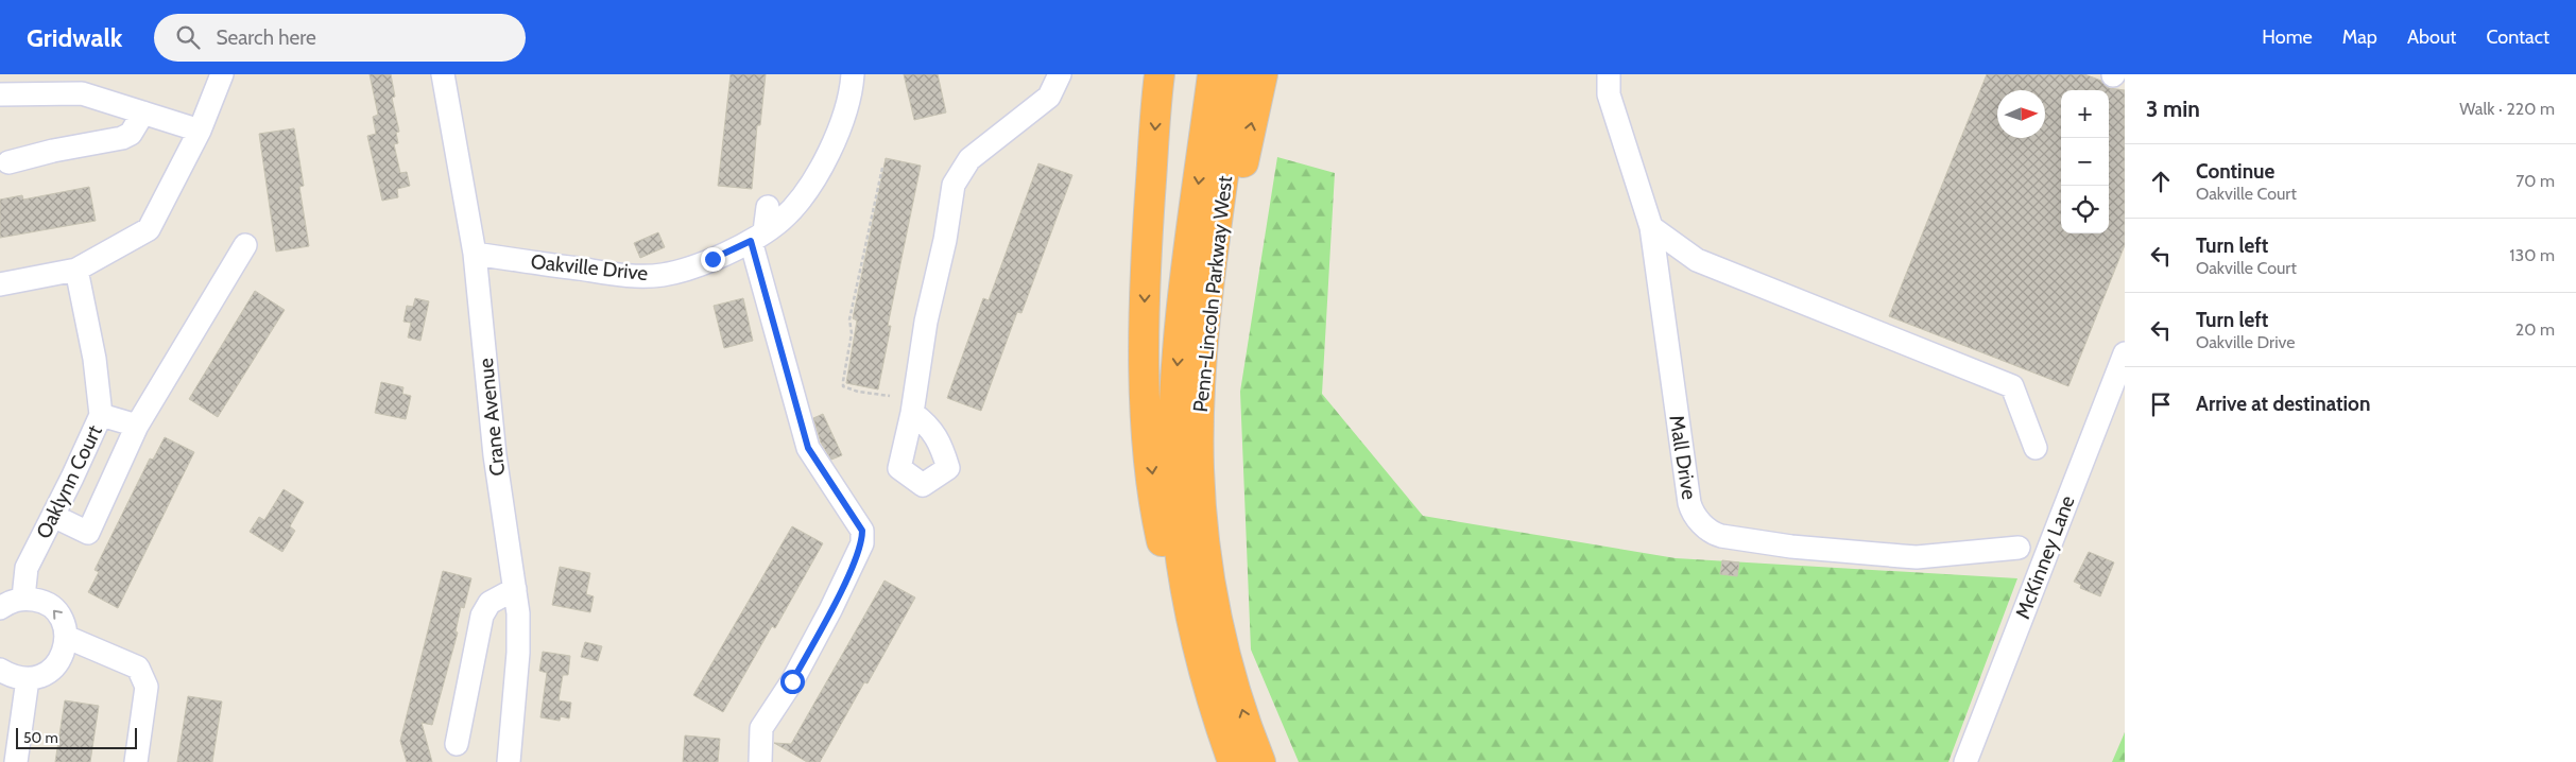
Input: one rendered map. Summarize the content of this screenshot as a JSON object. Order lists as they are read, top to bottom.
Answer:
{
  "streets": {
    "highway": ["Penn-Lincoln Parkway West"],
    "street": [
      "Oakville Drive",
      "Crane Avenue",
      "Mall Drive",
      "Oaklynn Court",
      "McKinney Lane"
    ]
  },
  "crossings": [
    ["Oakville Drive", "Crane Avenue"]
  ],
  "scale_bar": "50 m",
  "north": "right",
  "page": {
    "header": "Gridwalk",
    "search": "Search here",
    "nav": [
      "Home",
      "Map",
      "About",
      "Contact"
    ],
    "heading": ["3 min", "Walk · 220 m"],
    "map_buttons": ["+", "−"],
    "list": [
      ["Continue", "Oakville Court", "70 m"],
      ["Turn left", "Oakville Court", "130 m"],
      ["Turn left", "Oakville Drive", "20 m"],
      "Arrive at destination"
    ],
    "scale": "50 m"
  }
}
